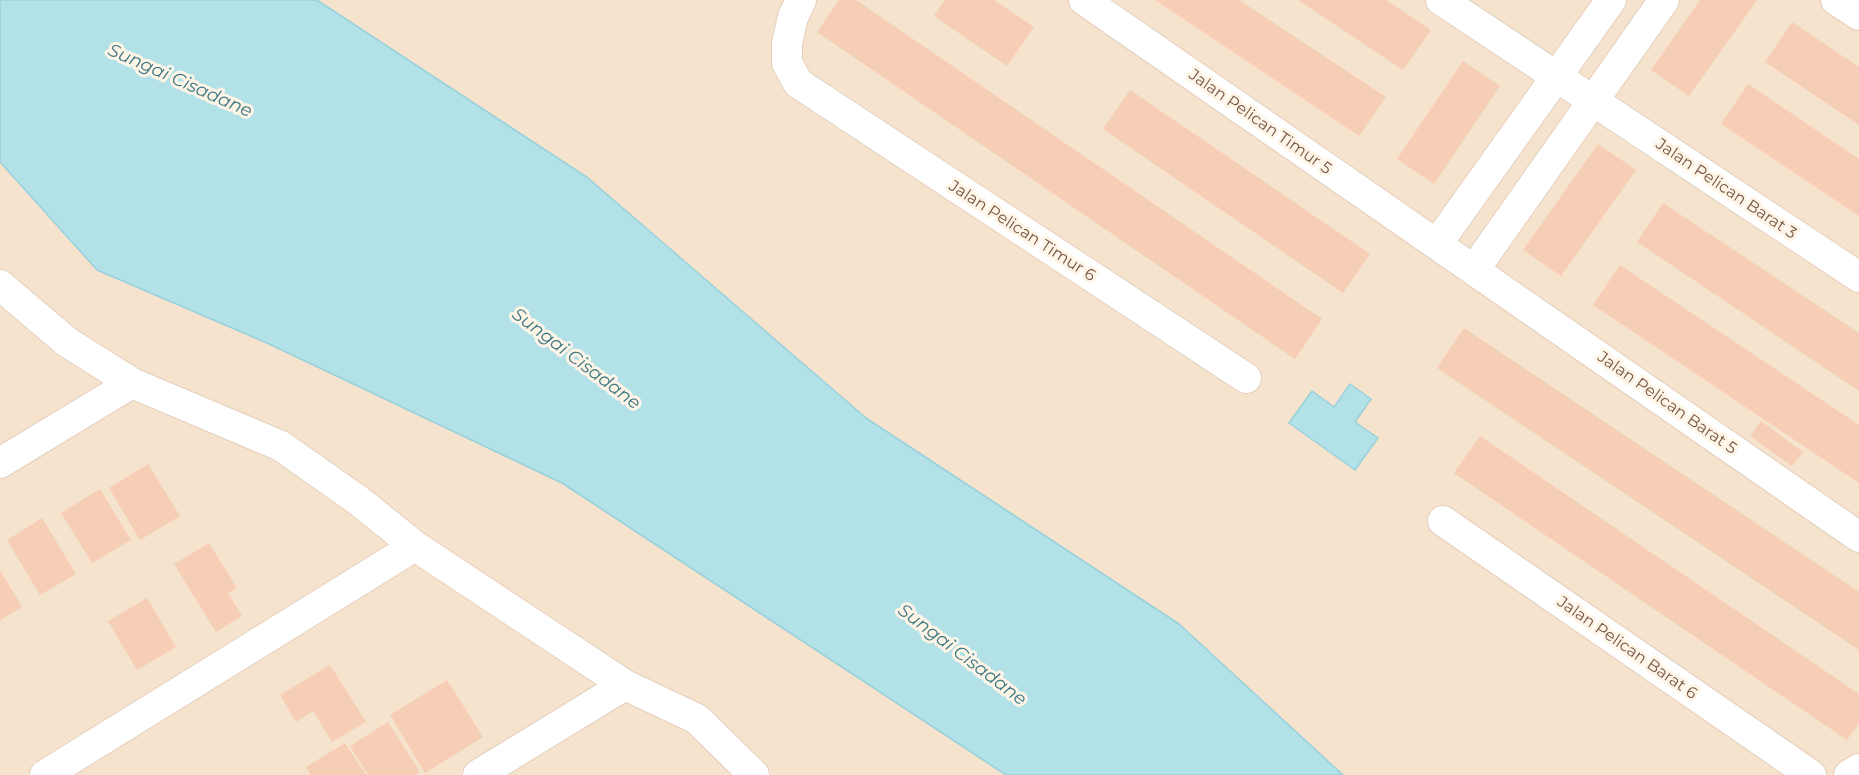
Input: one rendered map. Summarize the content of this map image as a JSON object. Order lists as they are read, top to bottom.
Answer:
{
  "streets": {
    "street": [
      "Jalan Pelican Timur 5",
      "Jalan Pelican Barat 3",
      "Jalan Pelican Timur 6",
      "Jalan Pelican Barat 5",
      "Jalan Pelican Barat 6"
    ]
  },
  "crossings": [
    ["Jalan Pelican Timur 5", "Jalan Pelican Barat 5"]
  ],
  "water": ["Sungai Cisadane"]
}
